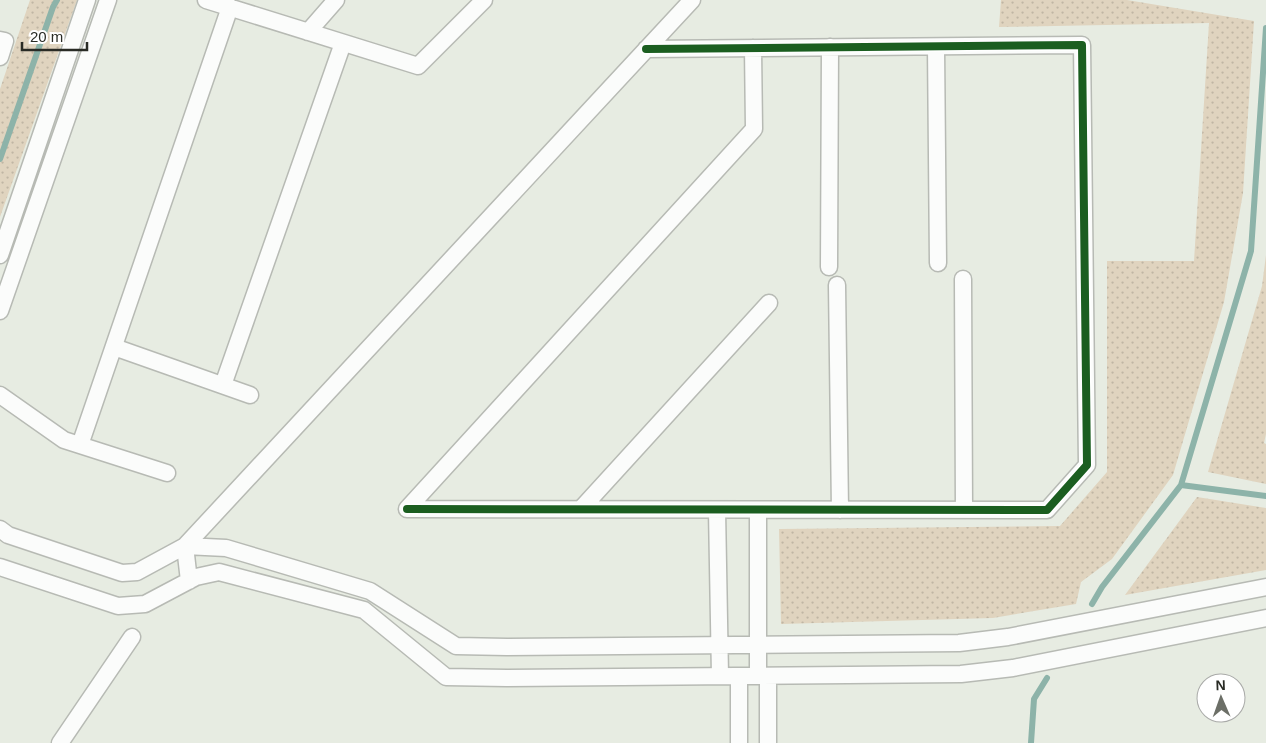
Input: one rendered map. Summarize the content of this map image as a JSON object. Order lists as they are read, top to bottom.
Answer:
{
  "scale_bar": "20 m",
  "north": "top"
}
